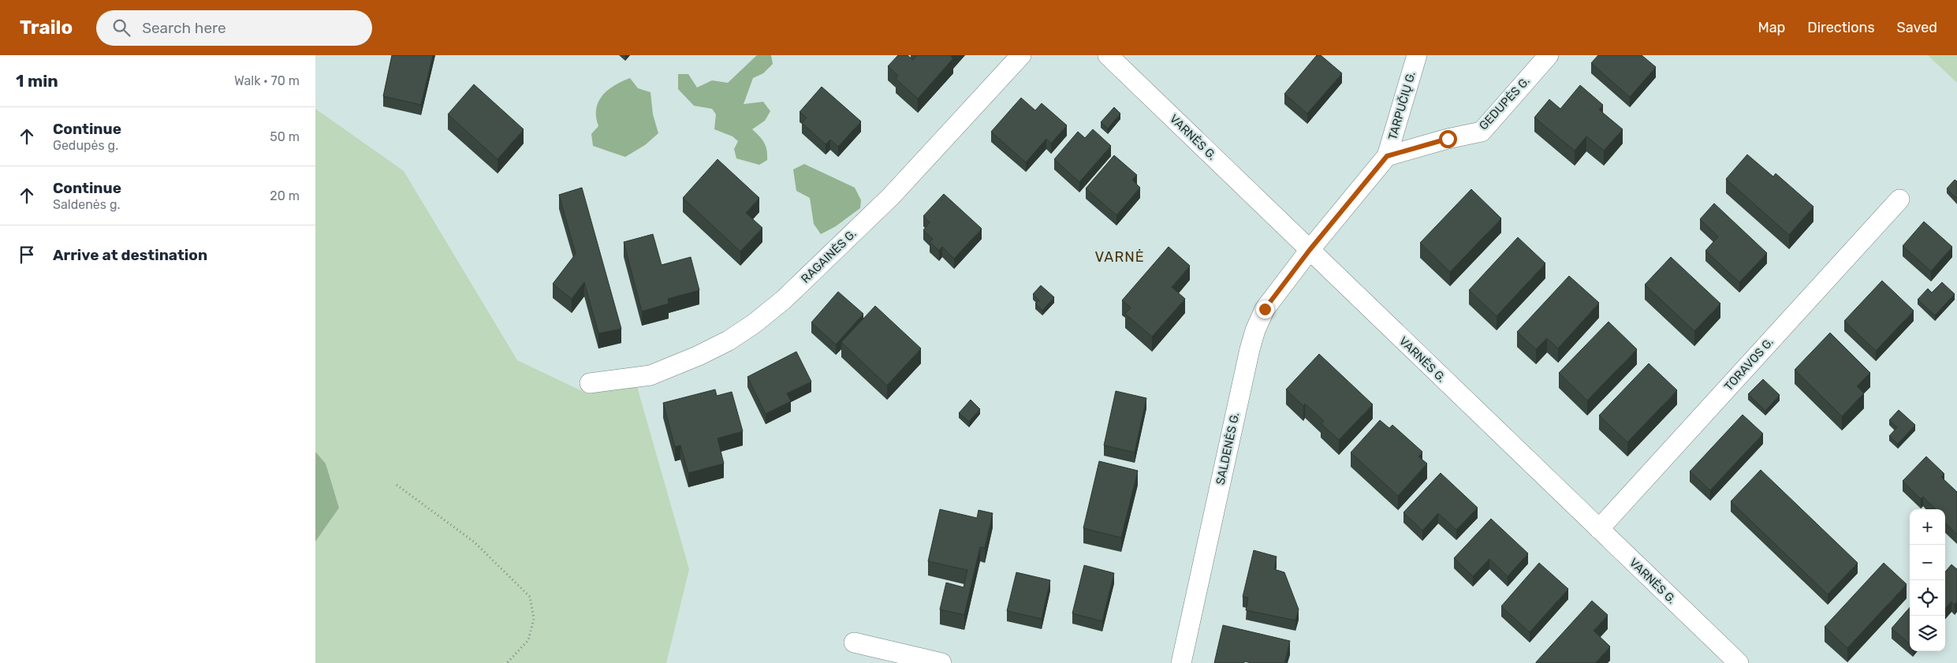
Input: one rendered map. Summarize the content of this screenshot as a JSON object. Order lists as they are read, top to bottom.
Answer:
{
  "streets": {
    "street": [
      "GEDUPĖS G.",
      "TARPUČIŲ G.",
      "VARNĖS G.",
      "RAGAINĖS G.",
      "TORAVOS G.",
      "SALDENĖS G."
    ]
  },
  "crossings": [
    ["GEDUPĖS G.", "TARPUČIŲ G."],
    ["VARNĖS G.", "TORAVOS G."],
    ["VARNĖS G.", "SALDENĖS G."]
  ],
  "districts": ["VARNĖ"],
  "page": {
    "header": "Trailo",
    "search": "Search here",
    "nav": ["Map", "Directions", "Saved"],
    "heading": ["1 min", "Walk · 70 m"],
    "list": [
      ["Continue", "Gedupės g.", "50 m"],
      ["Continue", "Saldenės g.", "20 m"],
      "Arrive at destination"
    ],
    "map_buttons": ["+", "−"]
  }
}
